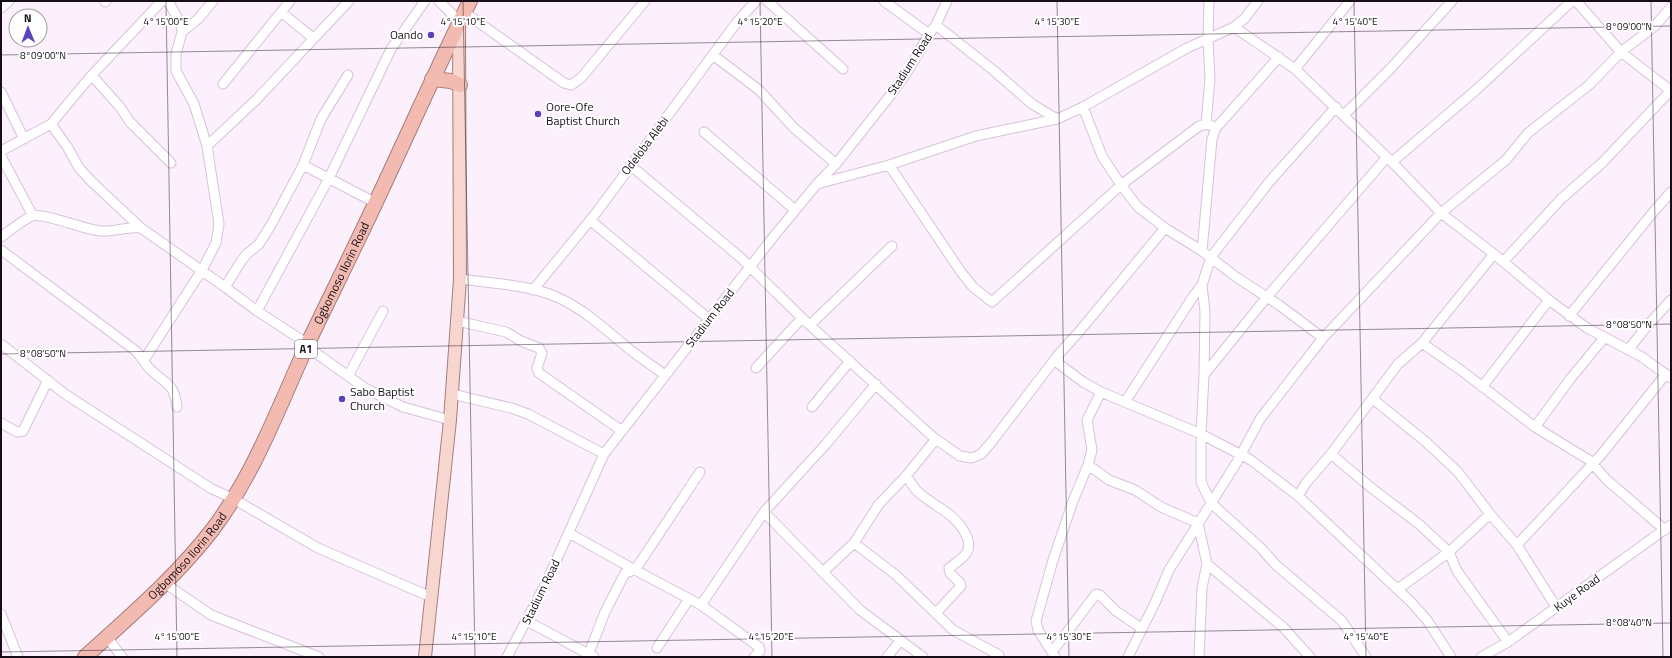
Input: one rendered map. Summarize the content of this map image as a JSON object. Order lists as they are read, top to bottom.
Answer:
{
  "streets": {
    "highway": ["Ogbomoso Ilorin Road", "A1"],
    "street": ["Stadium Road", "Odeloba Alebi", "Kuye Road"]
  },
  "places": ["Oando", "Oore-Ofe Baptist Church", "Sabo Baptist Church"],
  "north": "top",
  "coordinates": [
    "4°15'00\"E",
    "4°15'10\"E",
    "4°15'20\"E",
    "4°15'30\"E",
    "4°15'40\"E",
    "8°09'00\"N",
    "8°08'50\"N",
    "8°08'40\"N"
  ]
}
